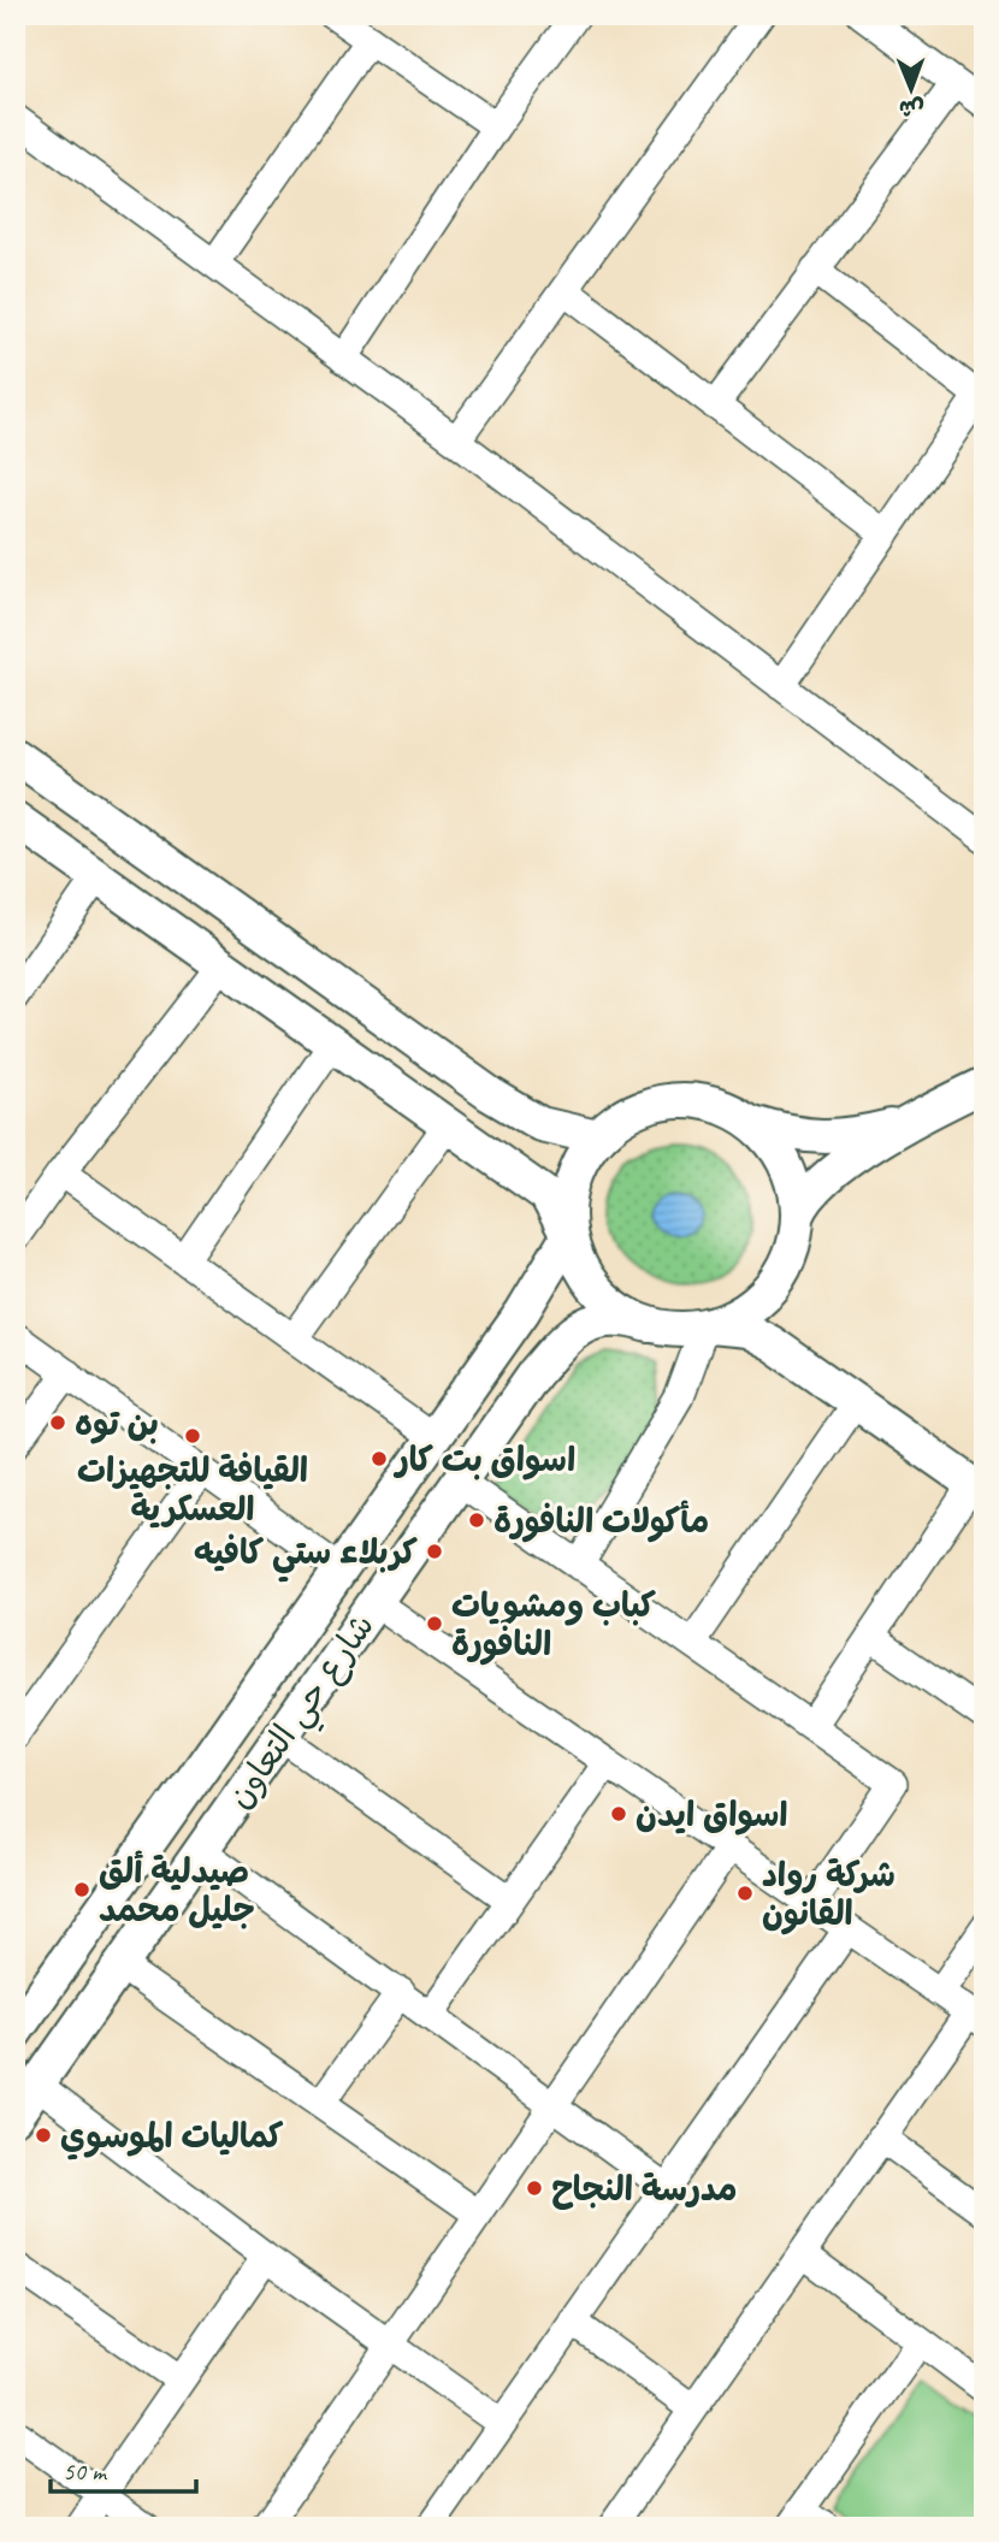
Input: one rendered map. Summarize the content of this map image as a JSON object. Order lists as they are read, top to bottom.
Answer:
{
  "streets": {
    "main road": ["شارع حي التعاون"]
  },
  "places": [
    "بن توه",
    "القيافة للتجهيزات العسكرية",
    "اسواق بت كار",
    "مأكولات النافورة",
    "كربلاء ستي كافيه",
    "كباب ومشويات النافورة",
    "اسواق ايدن",
    "صيدلية ألق جليل محمد",
    "شركة رواد القانون",
    "كماليات الموسوي",
    "مدرسة النجاح"
  ],
  "scale_bar": "50 m",
  "north": "bottom"
}
